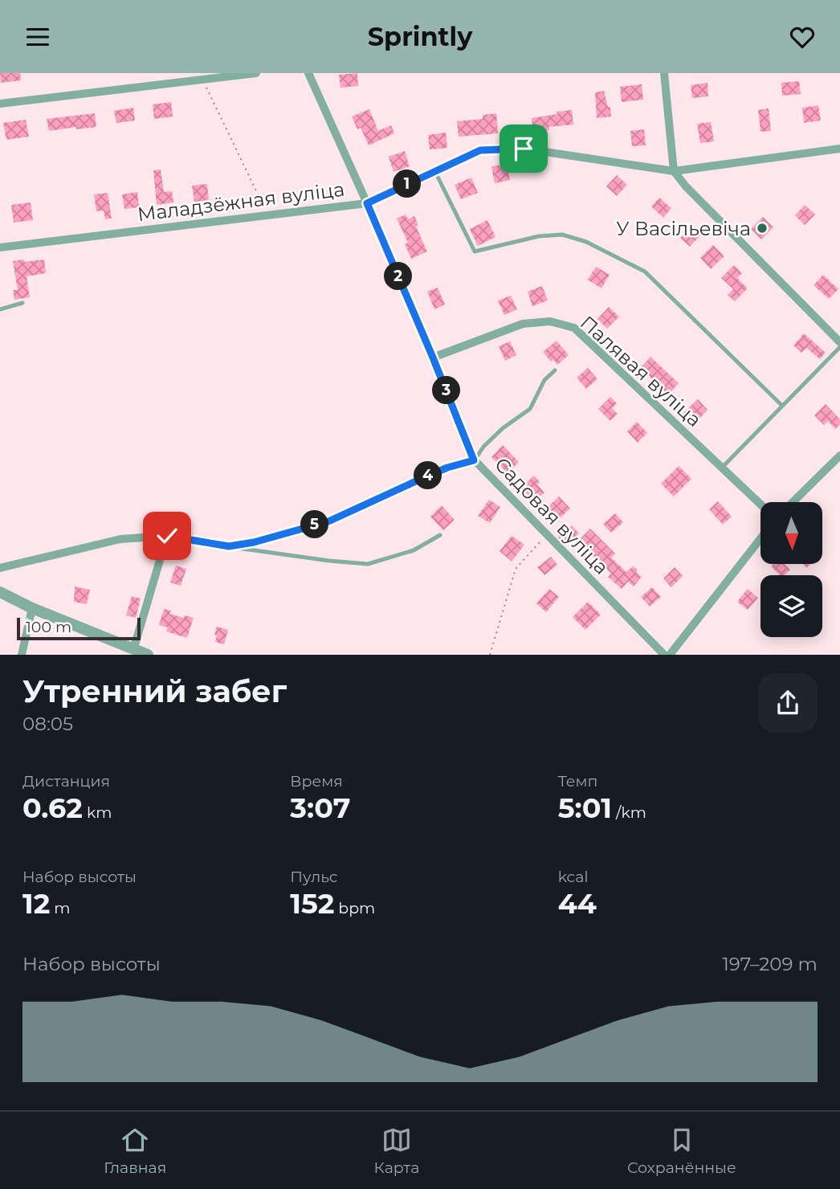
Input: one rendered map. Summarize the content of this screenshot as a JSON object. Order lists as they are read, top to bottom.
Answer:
{
  "streets": {
    "street": ["Маладзёжная вуліца", "Палявая вуліца", "Садовая вуліца"]
  },
  "crossings": [
    ["Маладзёжная вуліца", "Садовая вуліца"],
    ["Палявая вуліца", "Садовая вуліца"]
  ],
  "places": ["У Васільевіча"],
  "scale_bar": "100 m",
  "north": "bottom",
  "page": {
    "header": "Sprintly",
    "pins": [
      "1",
      "2",
      "3",
      "4",
      "5"
    ],
    "scale": "100 m",
    "heading": ["Утренний забег", "08:05"],
    "stats": [
      ["Дистанция", "0.62 km"],
      ["Время", "3:07"],
      ["Темп", "5:01 /km"],
      ["Набор высоты", "12 m"],
      ["Пульс", "152 bpm"],
      ["kcal", "44"]
    ],
    "chart": ["Набор высоты", "197–209 m"],
    "tabs": ["Главная", "Карта", "Сохранённые"]
  }
}
